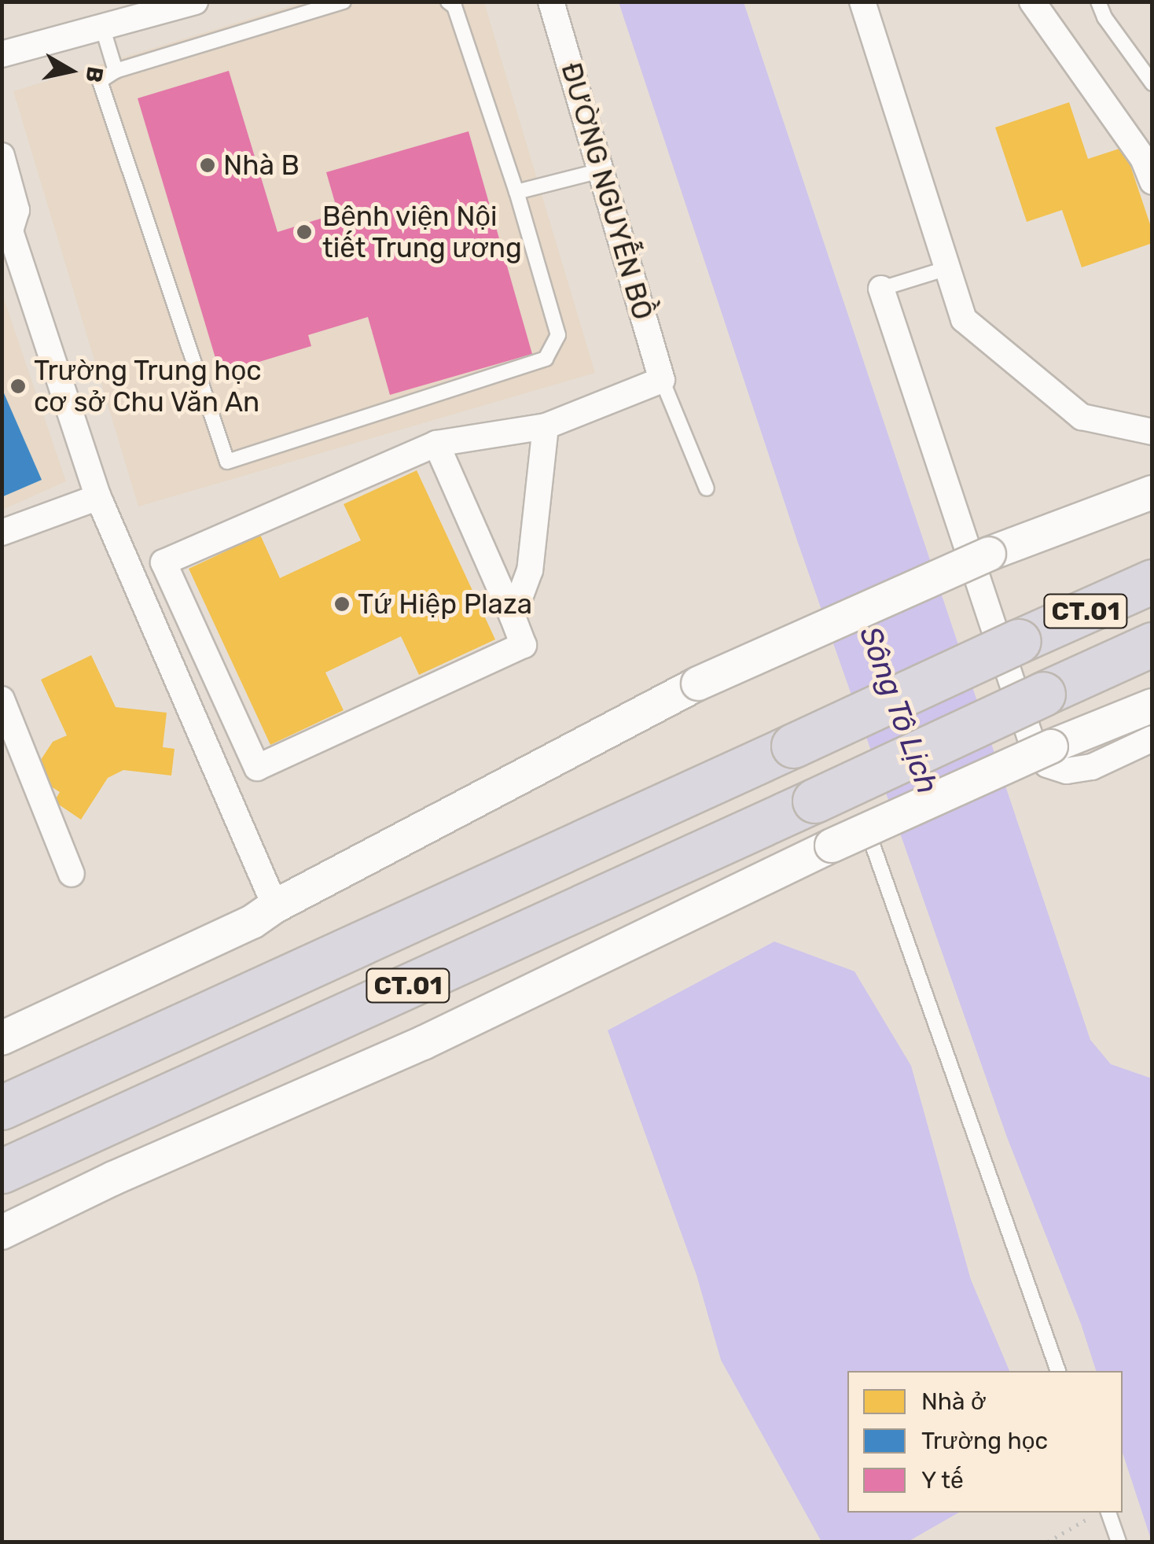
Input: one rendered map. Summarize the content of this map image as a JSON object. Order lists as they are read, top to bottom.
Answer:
{
  "streets": {
    "highway": ["CT.01"],
    "street": ["ĐƯỜNG NGUYỄN BỒ"]
  },
  "water": ["Sông Tô Lịch"],
  "places": [
    "Nhà B",
    "Bệnh viện Nội tiết Trung ương",
    "Trường Trung học cơ sở Chu Văn An",
    "Tứ Hiệp Plaza"
  ],
  "legend": ["Nhà ở", "Trường học", "Y tế"],
  "north": "right"
}
